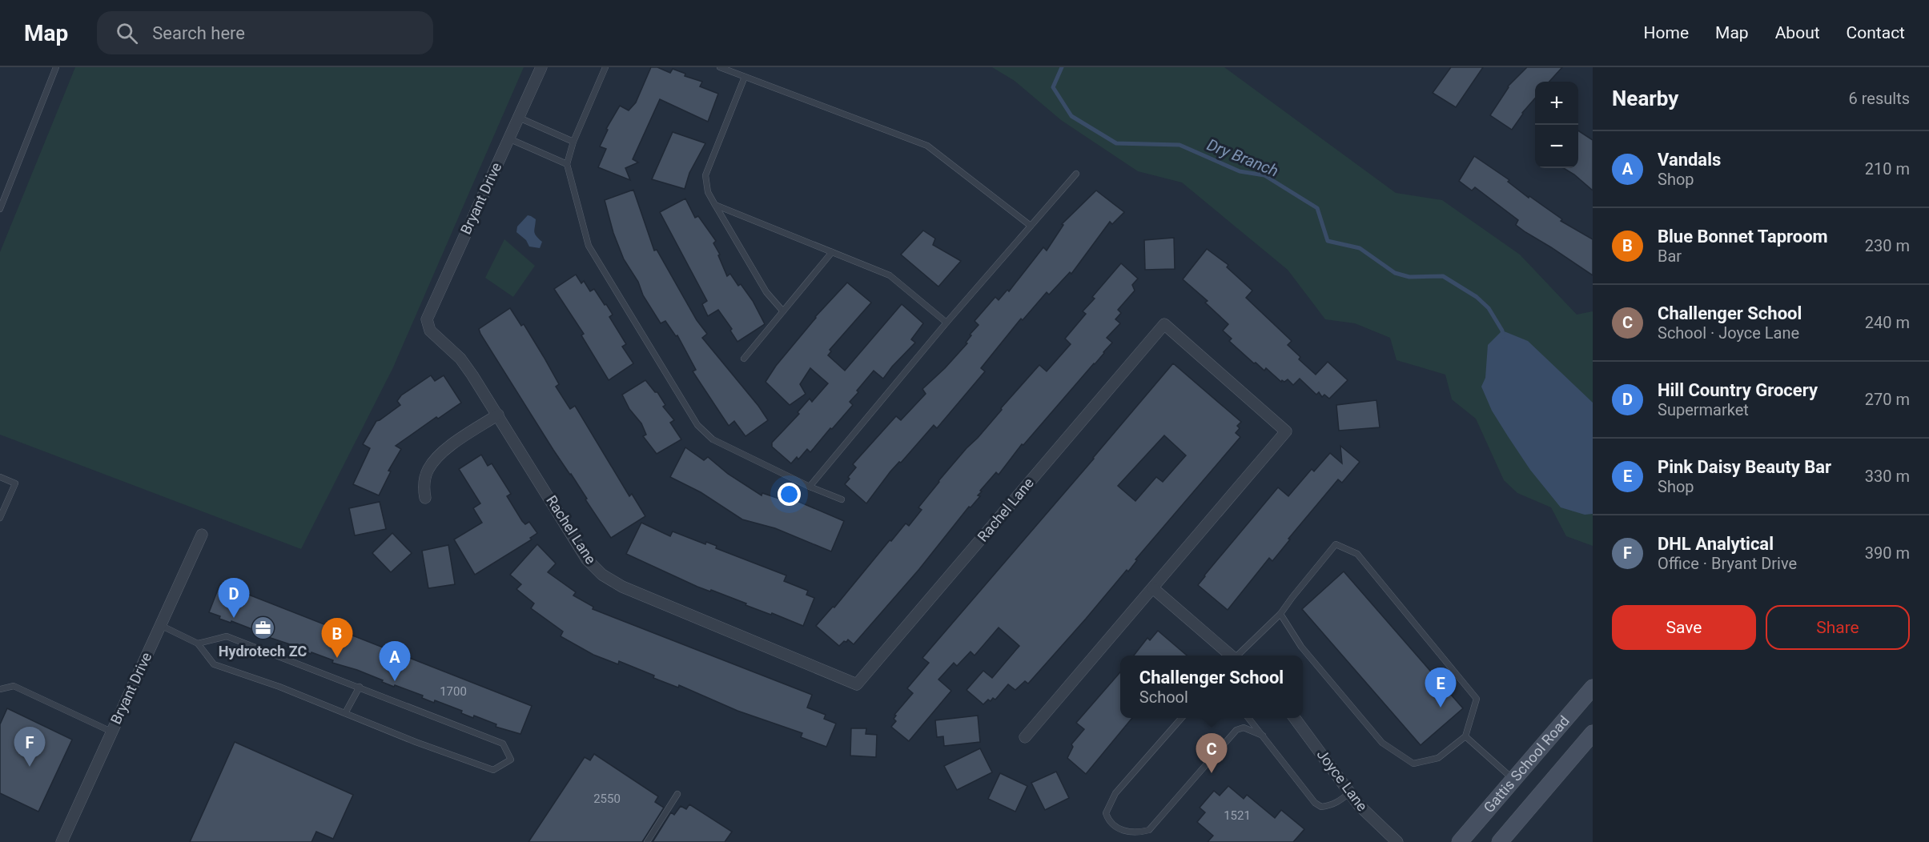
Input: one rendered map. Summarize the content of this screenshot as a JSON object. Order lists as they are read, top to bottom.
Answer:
{
  "streets": {
    "main road": ["Gattis School Road"],
    "street": ["Bryant Drive", "Rachel Lane", "Joyce Lane"]
  },
  "crossings": [
    ["Bryant Drive", "Rachel Lane"]
  ],
  "water": ["Dry Branch"],
  "places": {
    "office": ["Hydrotech ZC"]
  },
  "house_numbers": ["1700", "2550", "1521"],
  "page": {
    "header": "Map",
    "search": "Search here",
    "nav": [
      "Home",
      "Map",
      "About",
      "Contact"
    ],
    "heading": ["Nearby", "6 results"],
    "map_buttons": ["+", "−"],
    "list": [
      {
        "mark": "A",
        "name": "Vandals",
        "note": "Shop",
        "value": "210 m"
      },
      {
        "mark": "B",
        "name": "Blue Bonnet Taproom",
        "note": "Bar",
        "value": "230 m"
      },
      {
        "mark": "C",
        "name": "Challenger School",
        "note": "School · Joyce Lane",
        "value": "240 m"
      },
      {
        "mark": "D",
        "name": "Hill Country Grocery",
        "note": "Supermarket",
        "value": "270 m"
      },
      {
        "mark": "E",
        "name": "Pink Daisy Beauty Bar",
        "note": "Shop",
        "value": "330 m"
      },
      {
        "mark": "F",
        "name": "DHL Analytical",
        "note": "Office · Bryant Drive",
        "value": "390 m"
      }
    ],
    "pins": [
      "D",
      "B",
      "A",
      "E",
      "F",
      "C"
    ],
    "buttons": ["Save", "Share"],
    "popup": ["Challenger School", "School"]
  }
}
